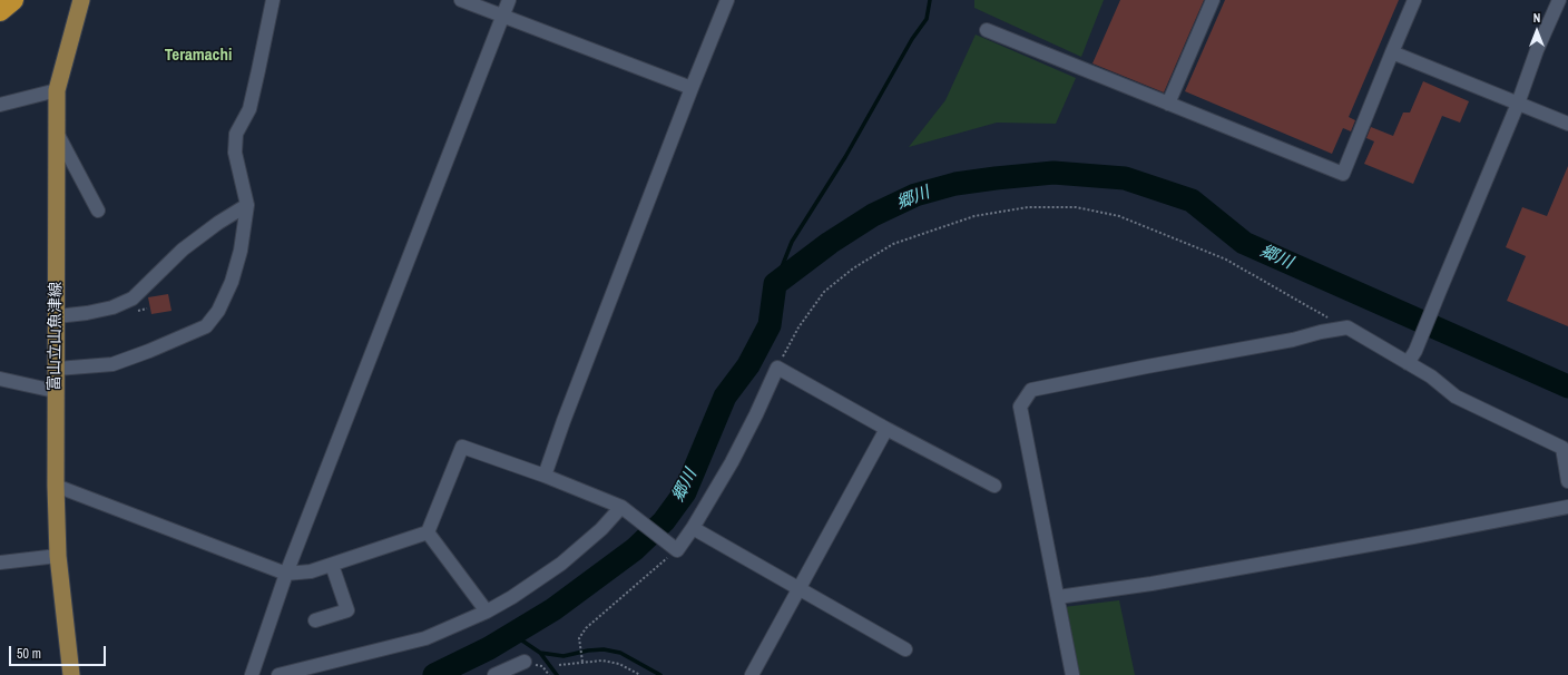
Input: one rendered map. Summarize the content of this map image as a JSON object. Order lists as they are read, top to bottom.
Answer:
{
  "streets": {
    "main road": ["富山立山魚津線"]
  },
  "districts": ["Teramachi"],
  "water": ["郷川"],
  "scale_bar": "50 m",
  "north": "top"
}
